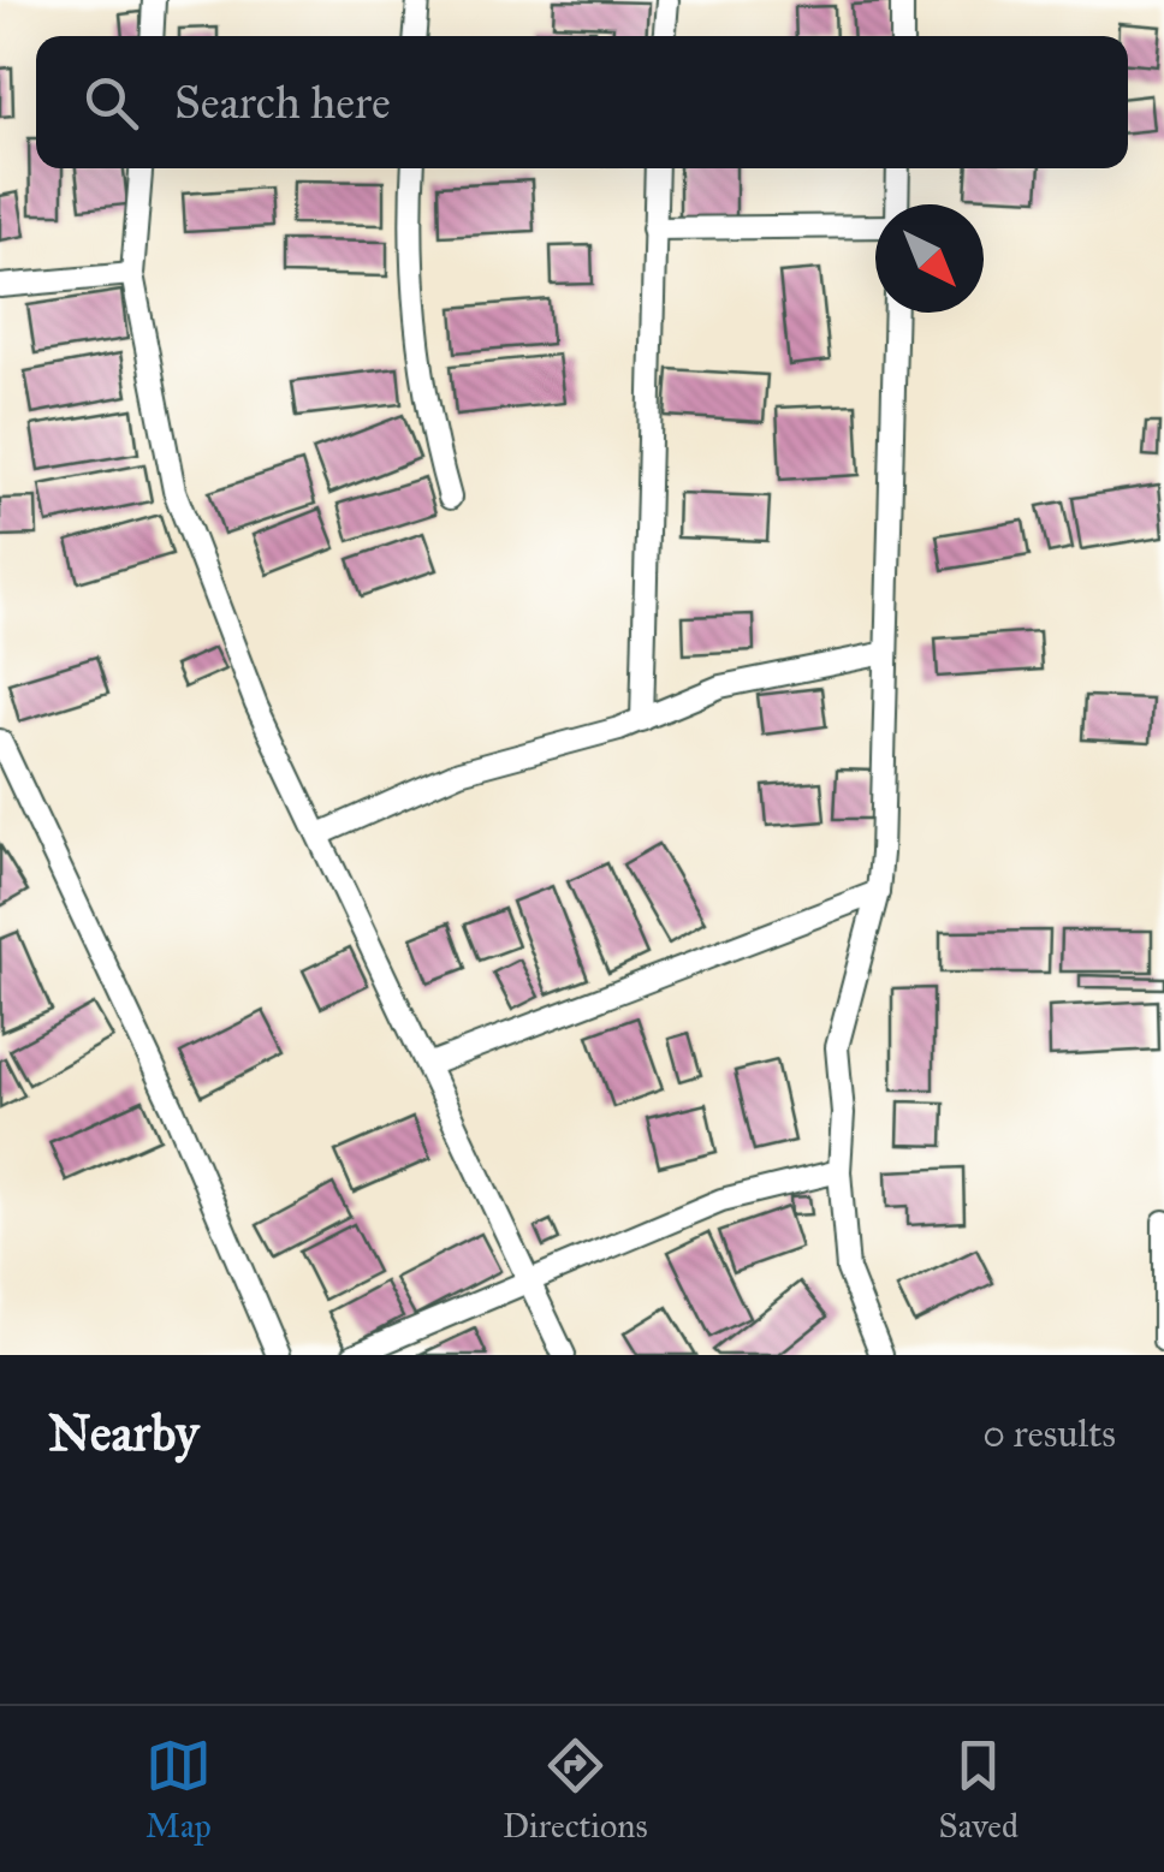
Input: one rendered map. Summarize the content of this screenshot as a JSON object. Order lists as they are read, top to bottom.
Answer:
{
  "north": "bottom right",
  "page": {
    "search": "Search here",
    "heading": ["Nearby", "0 results"],
    "nav": ["Map", "Directions", "Saved"]
  }
}
